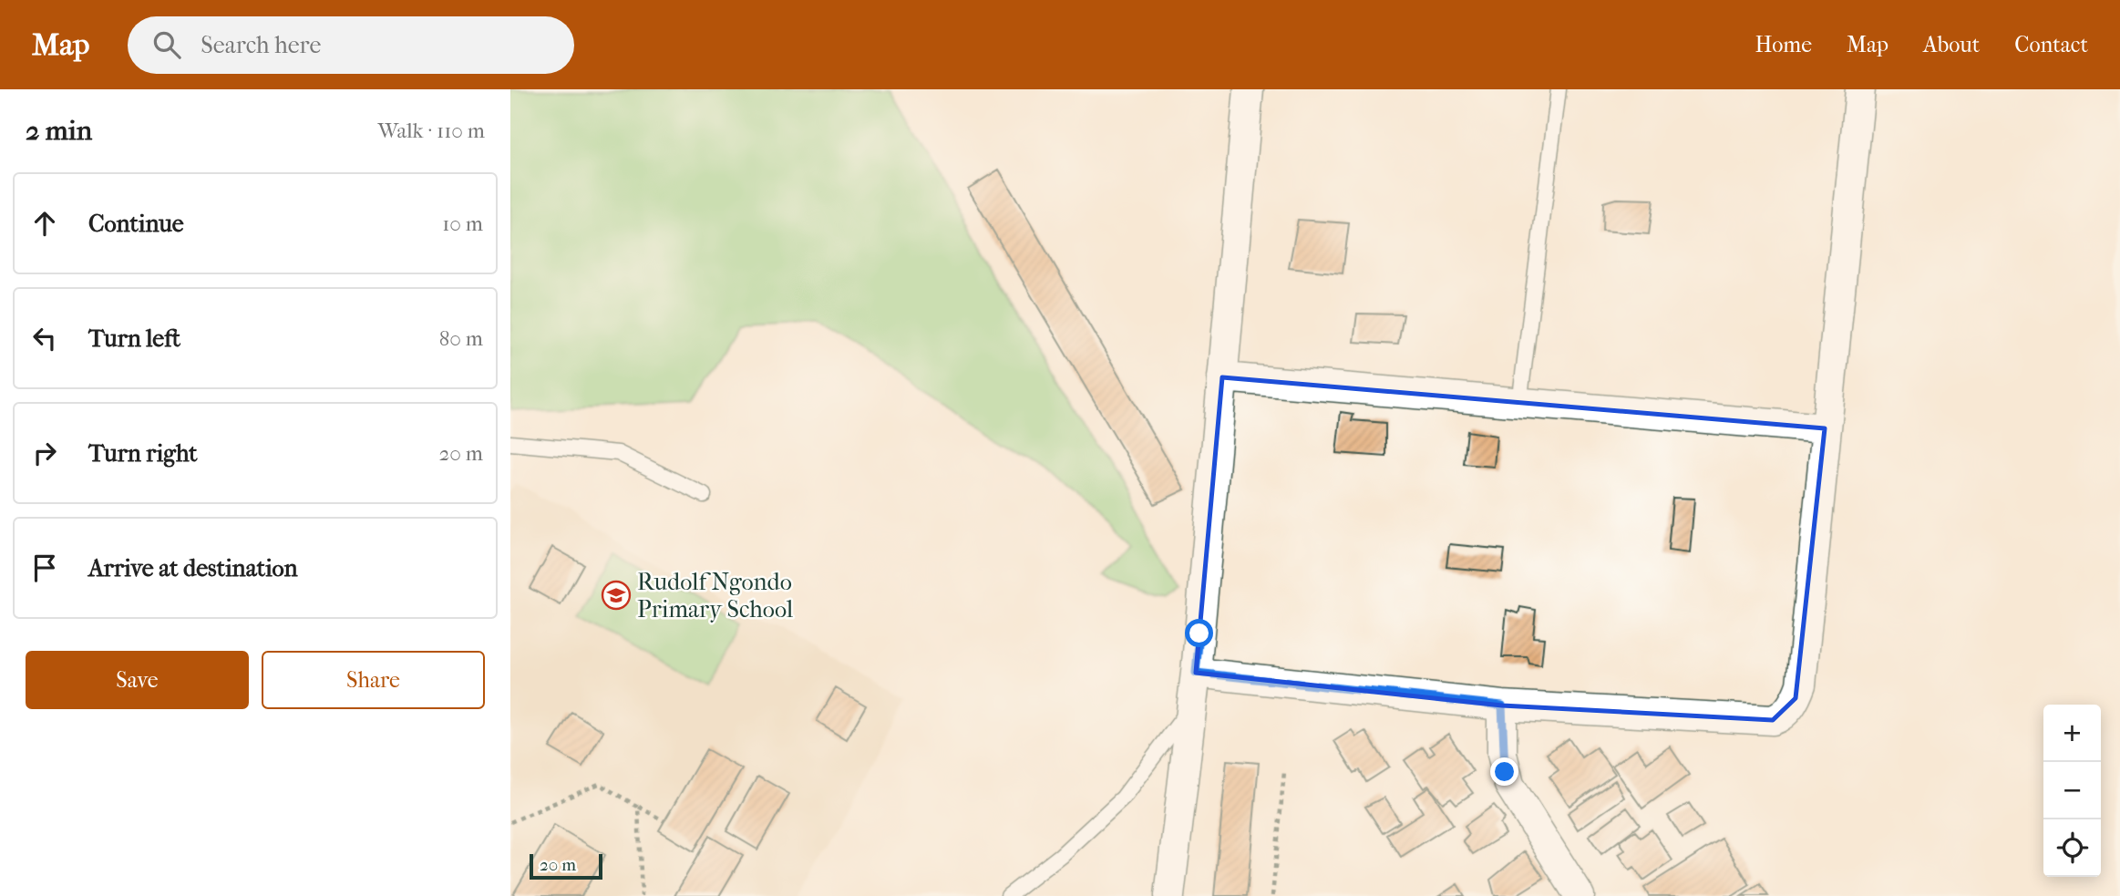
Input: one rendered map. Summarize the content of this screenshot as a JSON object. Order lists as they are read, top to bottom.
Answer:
{
  "places": {
    "school or university": ["Rudolf Ngondo Primary School"]
  },
  "scale_bar": "20 m",
  "page": {
    "header": "Map",
    "search": "Search here",
    "nav": [
      "Home",
      "Map",
      "About",
      "Contact"
    ],
    "heading": ["2 min", "Walk · 110 m"],
    "list": [
      ["Continue", "10 m"],
      ["Turn left", "80 m"],
      ["Turn right", "20 m"],
      "Arrive at destination"
    ],
    "buttons": ["Save", "Share"],
    "map_buttons": ["+", "−"],
    "scale": "20 m"
  }
}
